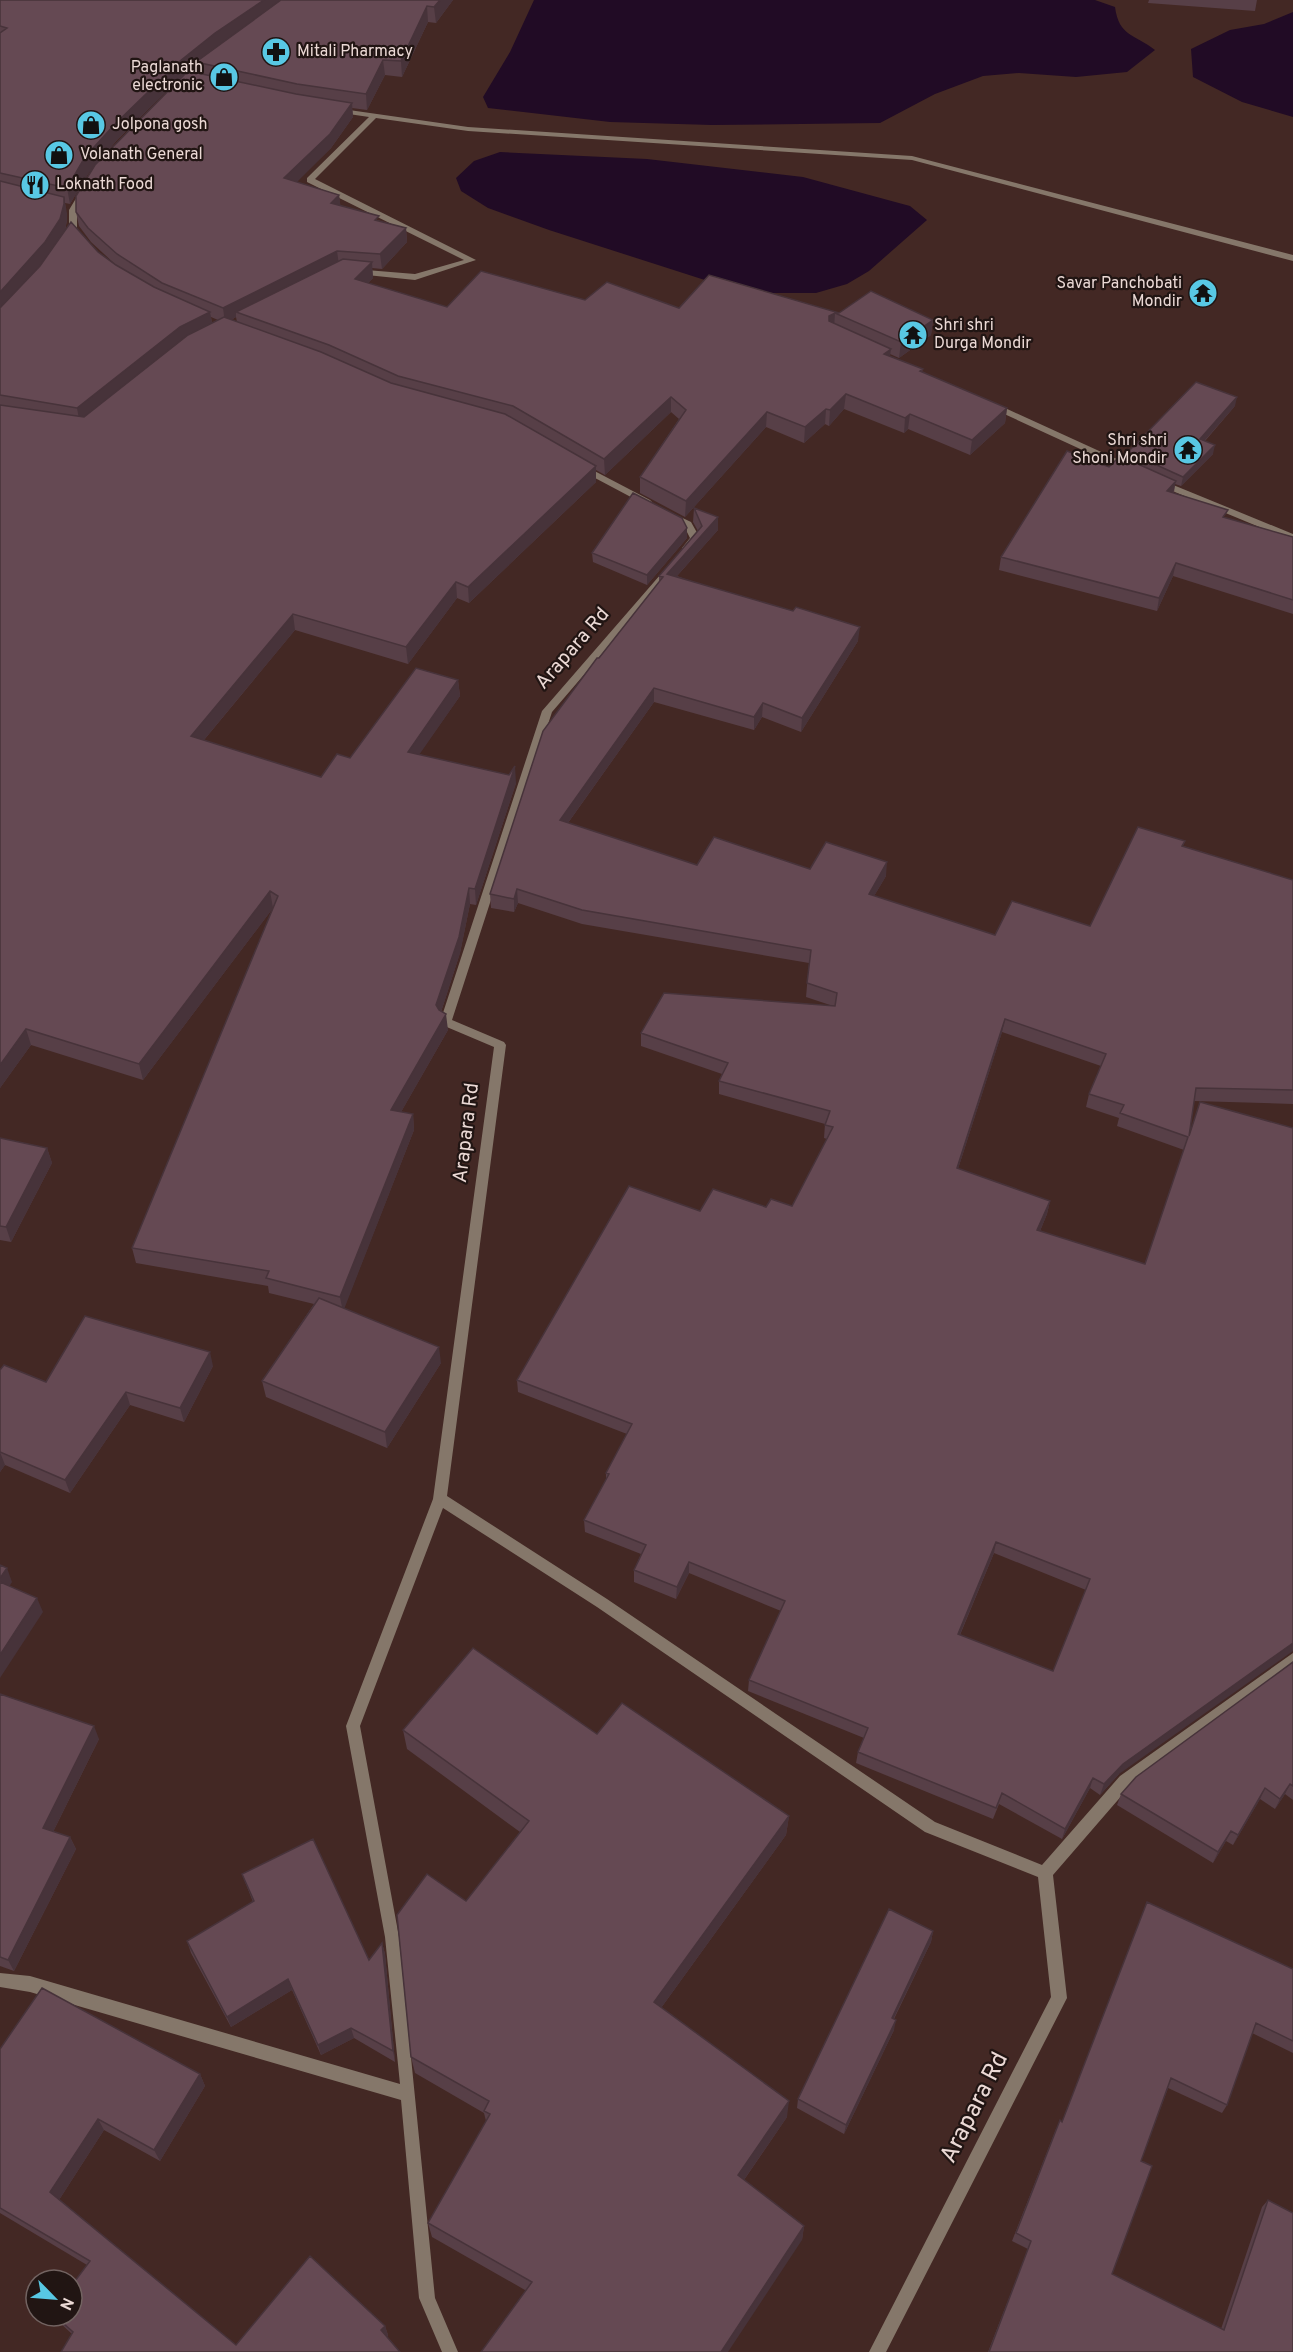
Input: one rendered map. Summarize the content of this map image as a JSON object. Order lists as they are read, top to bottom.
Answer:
{
  "streets": {
    "street": ["Arapara Rd"]
  },
  "places": {
    "pharmacy": ["Mitali Pharmacy"],
    "shop": ["Paglanath electronic", "Jolpona gosh", "Volanath General"],
    "restaurant": ["Loknath Food"],
    "temple": ["Savar Panchobati Mondir", "Shri shri Durga Mondir", "Shri shri Shoni Mondir"]
  },
  "north": "bottom right"
}
